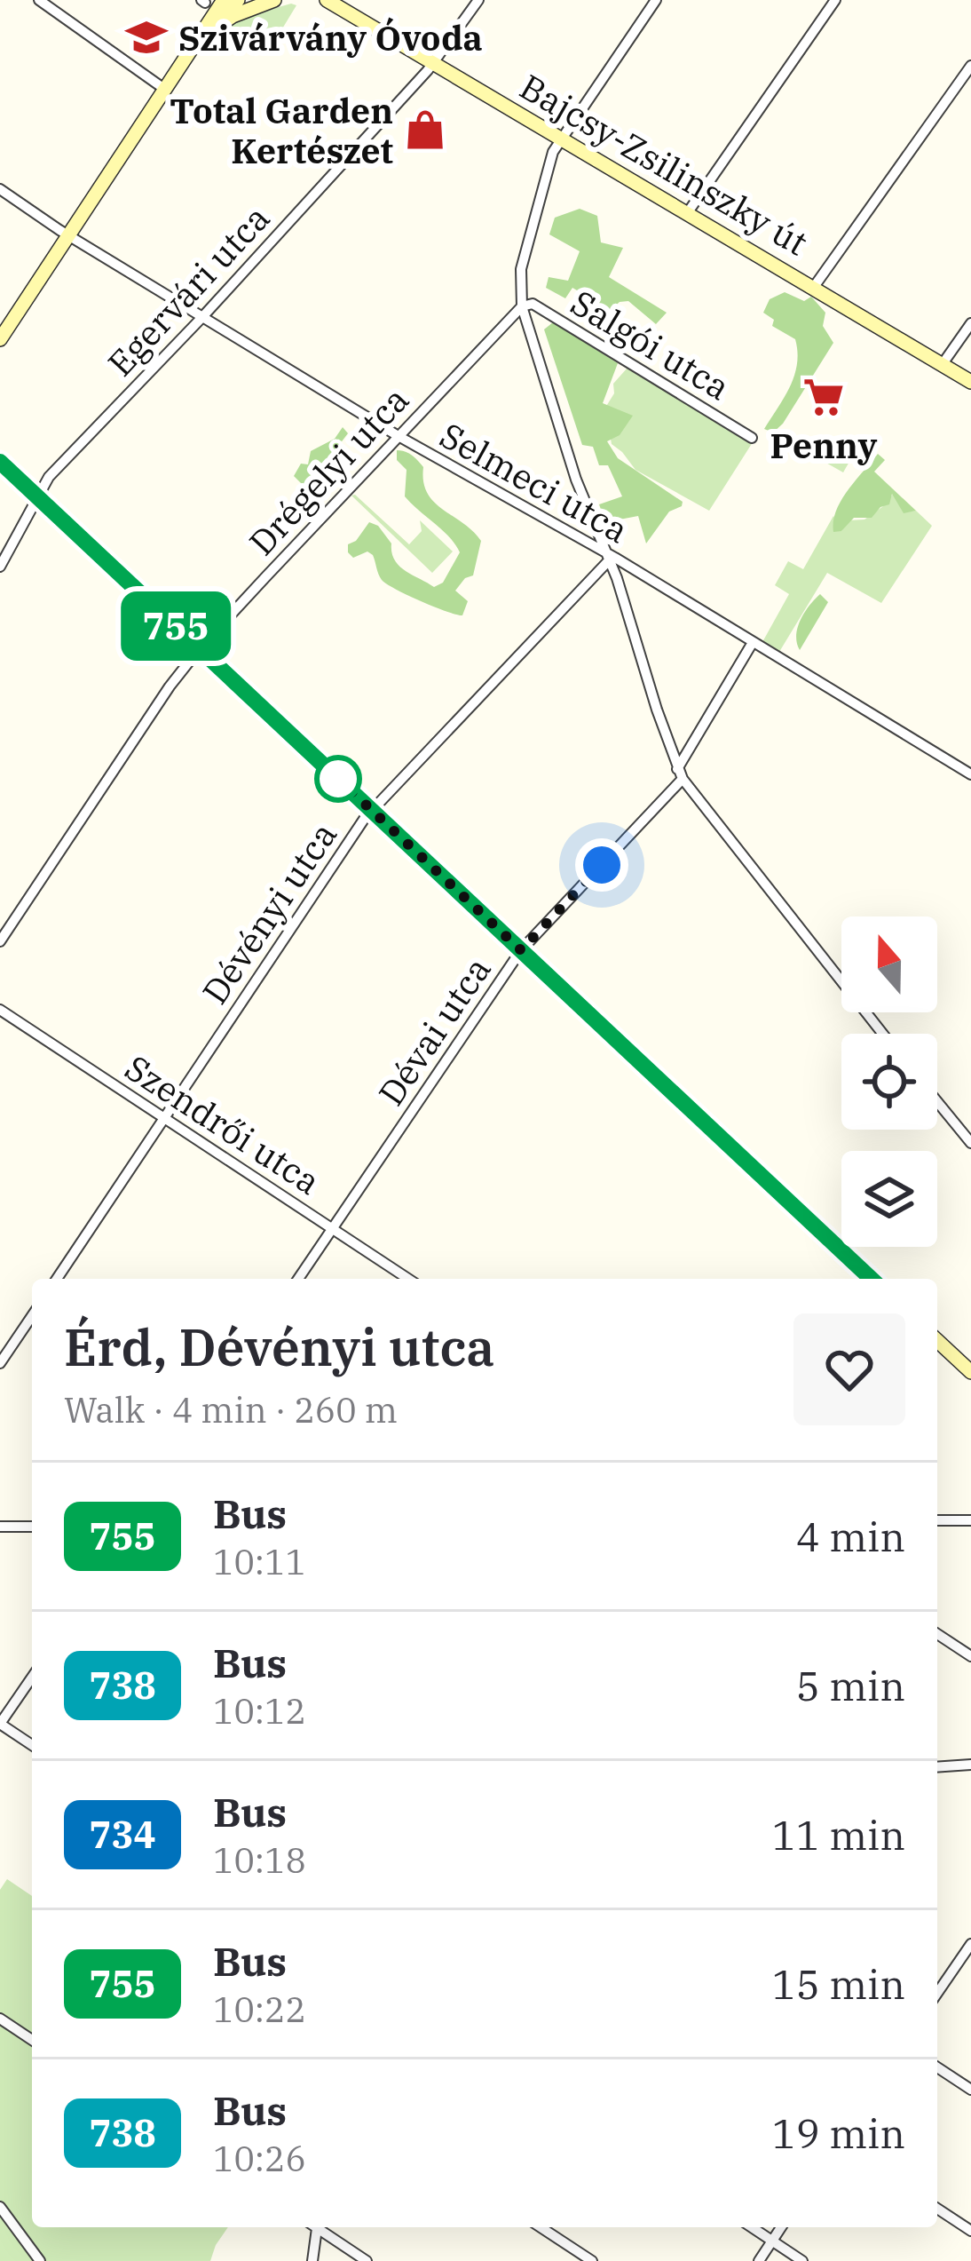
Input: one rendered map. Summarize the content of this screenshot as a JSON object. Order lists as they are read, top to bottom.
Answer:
{
  "streets": {
    "street": [
      "Bajcsy-Zsilinszky út",
      "Egervári utca",
      "Salgói utca",
      "Drégelyi utca",
      "Selmeci utca",
      "Dévényi utca",
      "Dévai utca",
      "Szendrői utca"
    ]
  },
  "crossings": [
    ["Bajcsy-Zsilinszky út", "Egervári utca"],
    ["Egervári utca", "Selmeci utca"],
    ["Salgói utca", "Drégelyi utca"],
    ["Drégelyi utca", "Selmeci utca"],
    ["Selmeci utca", "Dévényi utca"],
    ["Selmeci utca", "Dévai utca"],
    ["Dévényi utca", "Szendrői utca"],
    ["Dévai utca", "Szendrői utca"]
  ],
  "places": {
    "school or university": ["Szivárvány Óvoda"],
    "shop": ["Total Garden Kertészet"],
    "supermarket": ["Penny"]
  },
  "lines": ["bus line 755"],
  "north": "top",
  "page": {
    "on_map": "755",
    "heading": ["Érd, Dévényi utca", "Walk · 4 min · 260 m"],
    "list": [
      {
        "mark": "755",
        "name": "Bus",
        "note": "10:11",
        "value": "4 min"
      },
      {
        "mark": "738",
        "name": "Bus",
        "note": "10:12",
        "value": "5 min"
      },
      {
        "mark": "734",
        "name": "Bus",
        "note": "10:18",
        "value": "11 min"
      },
      {
        "mark": "755",
        "name": "Bus",
        "note": "10:22",
        "value": "15 min"
      },
      {
        "mark": "738",
        "name": "Bus",
        "note": "10:26",
        "value": "19 min"
      }
    ]
  }
}
